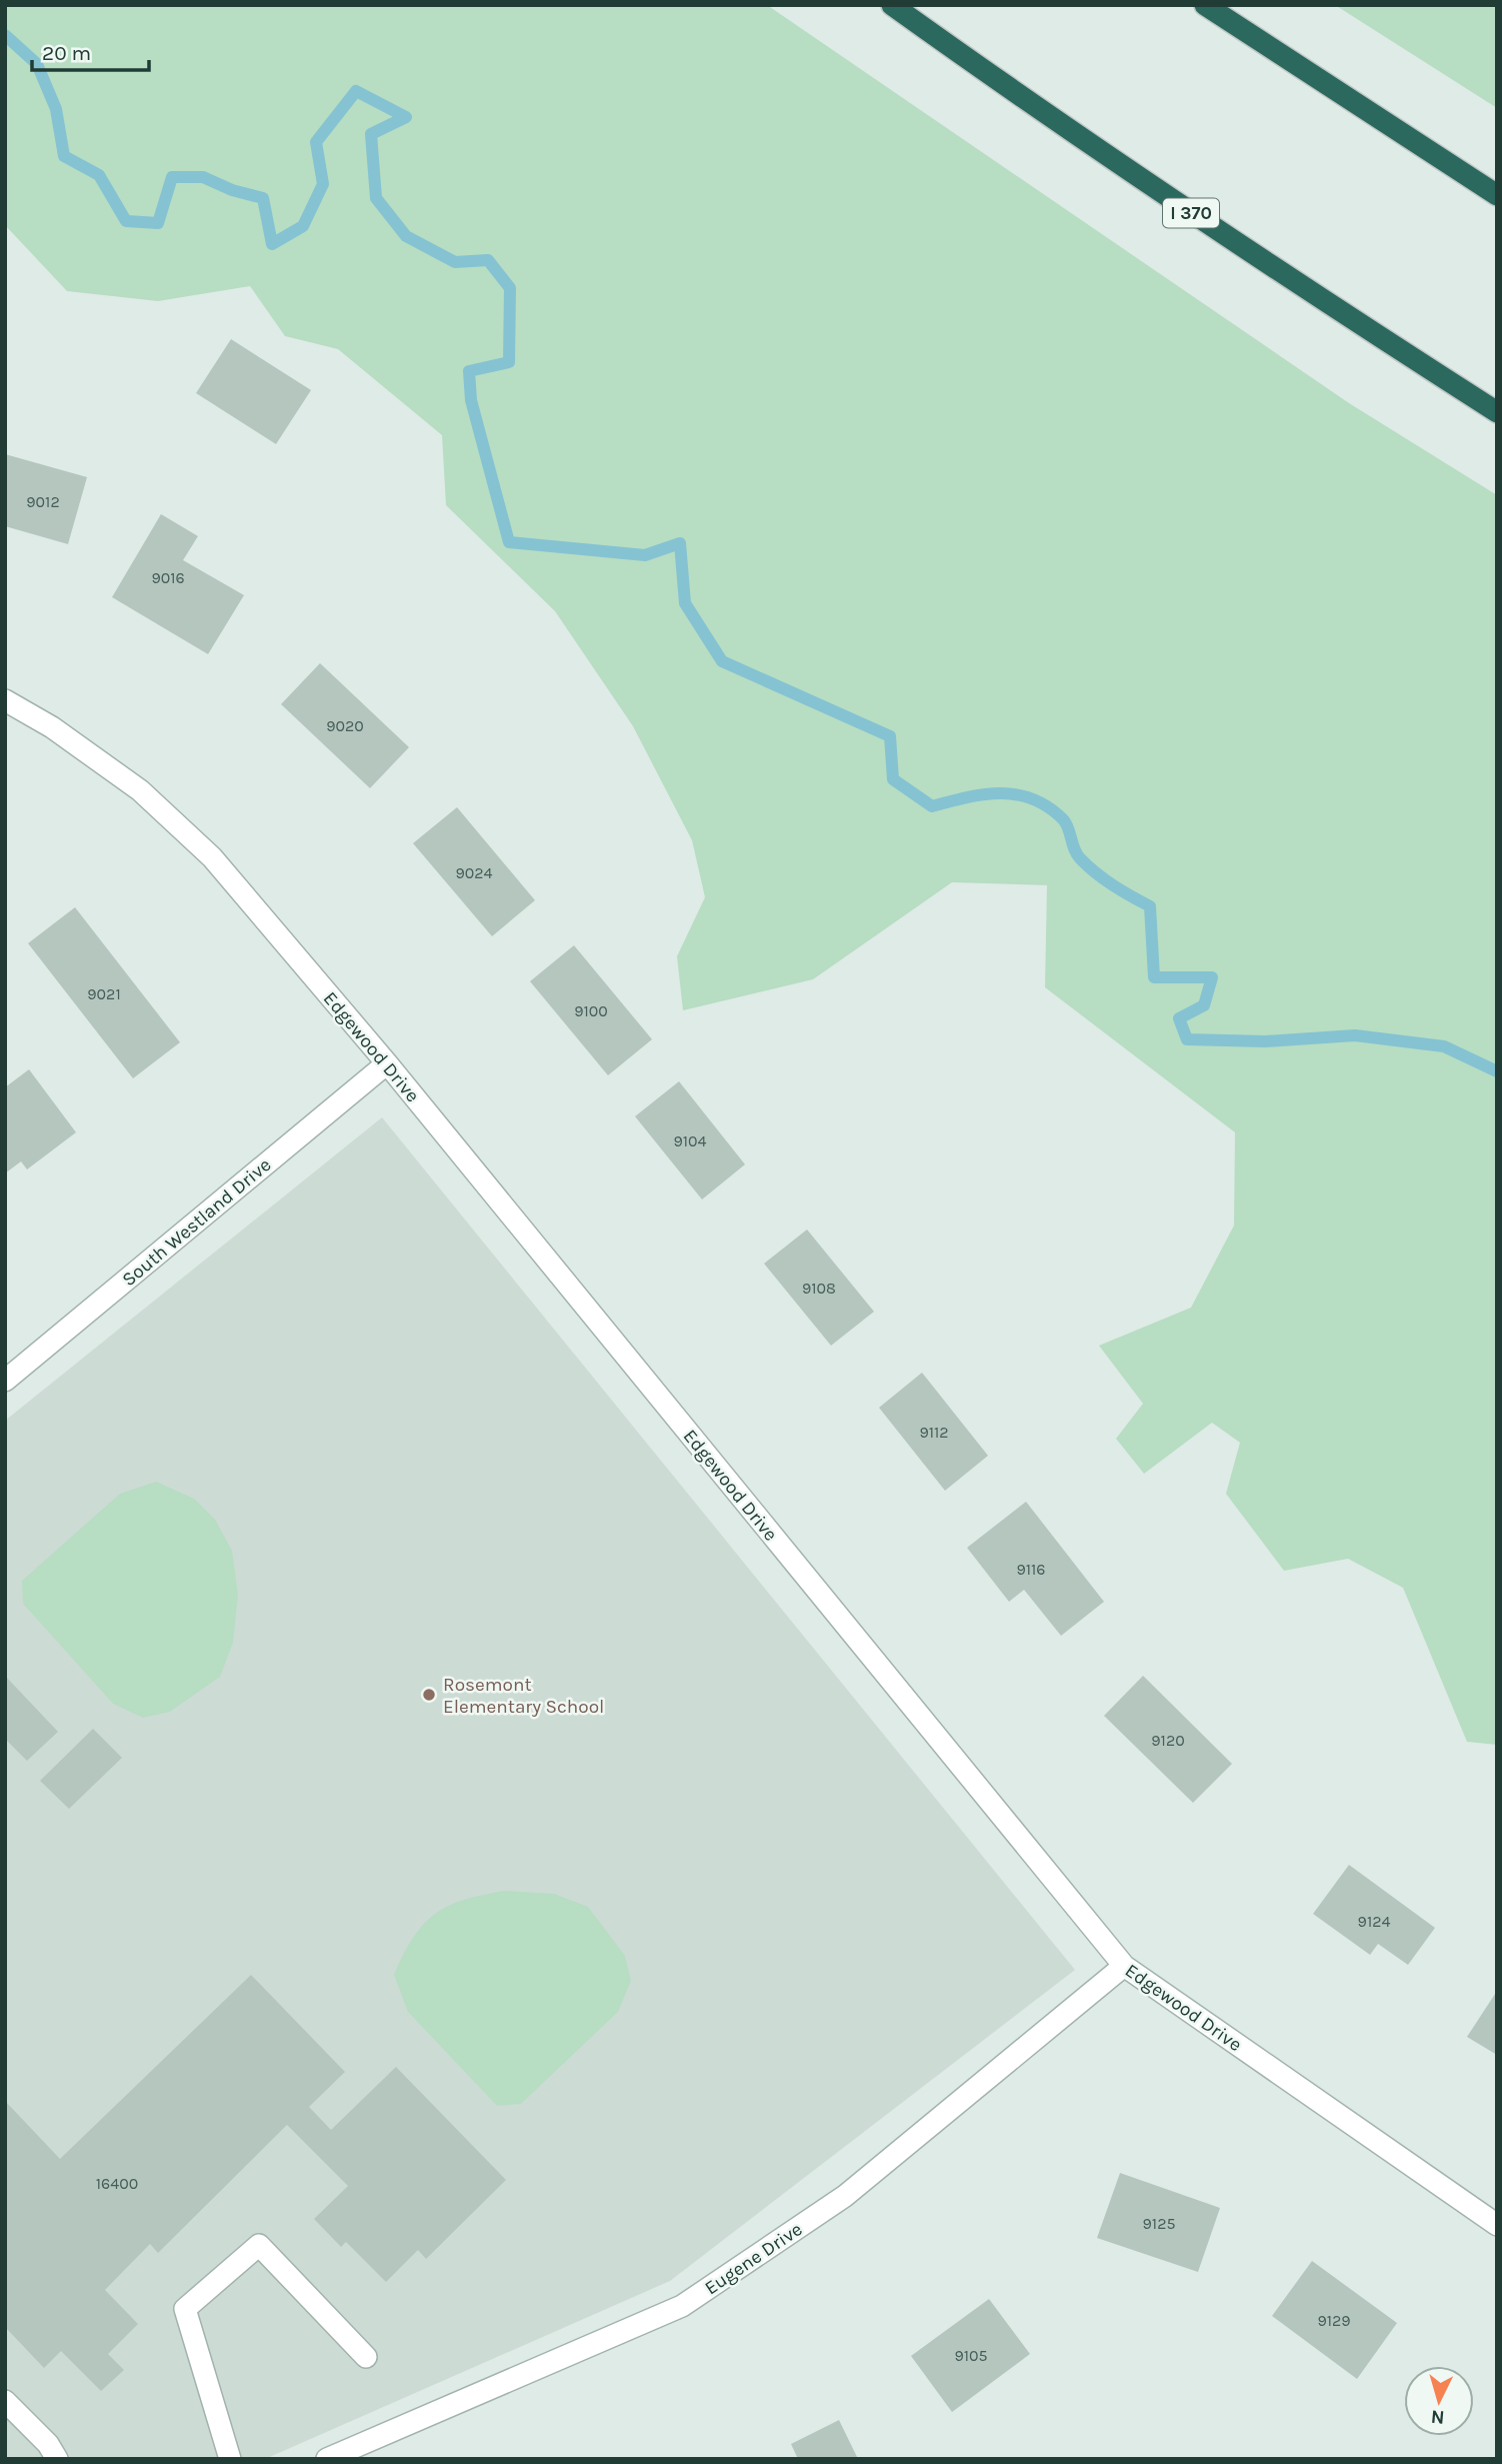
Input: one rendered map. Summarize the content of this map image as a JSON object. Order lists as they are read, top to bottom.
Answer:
{
  "streets": {
    "highway": ["I 370"],
    "street": ["Edgewood Drive", "South Westland Drive", "Eugene Drive"]
  },
  "crossings": [
    ["Edgewood Drive", "South Westland Drive"],
    ["Edgewood Drive", "Eugene Drive"]
  ],
  "places": ["Rosemont Elementary School"],
  "house_numbers": [
    "9012",
    "9016",
    "9020",
    "9024",
    "9021",
    "9100",
    "9104",
    "9108",
    "9112",
    "9116",
    "9120",
    "9124",
    "16400",
    "9125",
    "9129",
    "9105"
  ],
  "scale_bar": "20 m",
  "north": "bottom"
}
